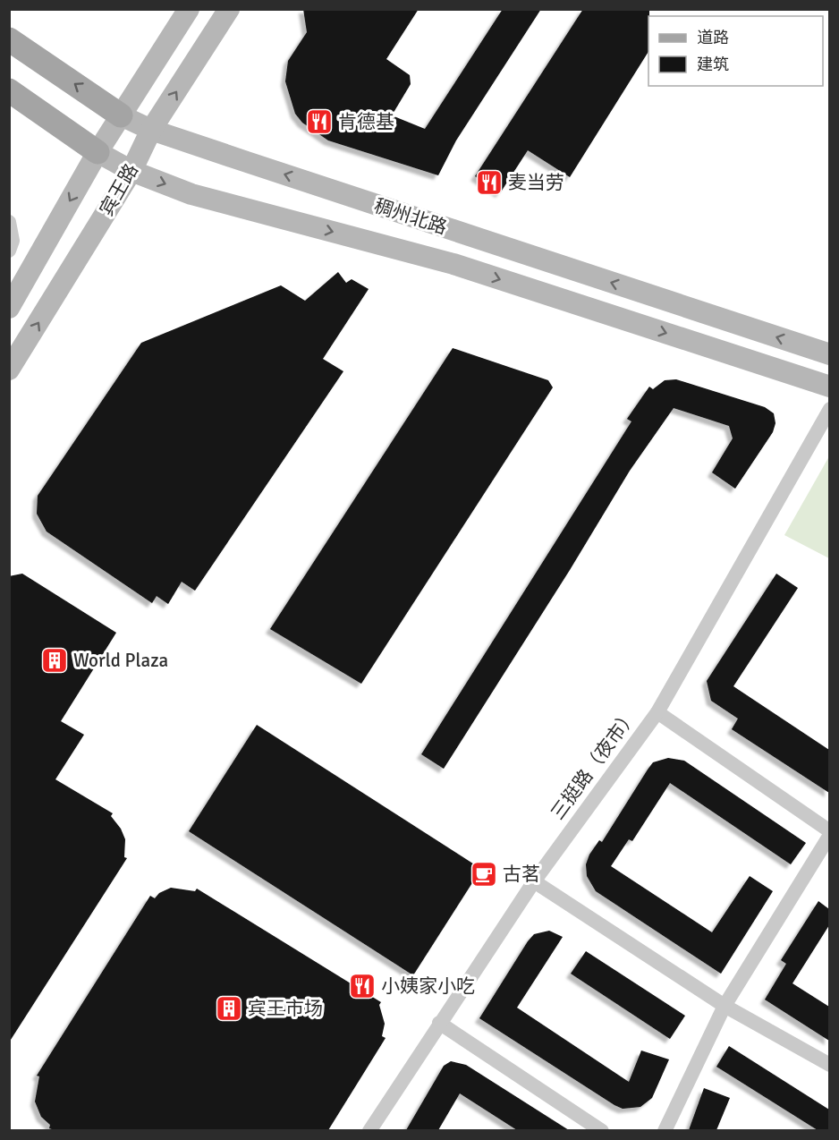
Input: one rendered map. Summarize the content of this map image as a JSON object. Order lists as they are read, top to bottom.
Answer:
{
  "streets": {
    "main road": ["宾王路", "稠州北路"],
    "street": ["三挺路（夜市）"]
  },
  "crossings": [
    ["宾王路", "稠州北路"]
  ],
  "places": {
    "restaurant": ["肯德基", "麦当劳", "小姨家小吃"],
    "building": ["World Plaza", "宾王市场"],
    "cafe": ["古茗"]
  },
  "legend": ["道路", "建筑"]
}
